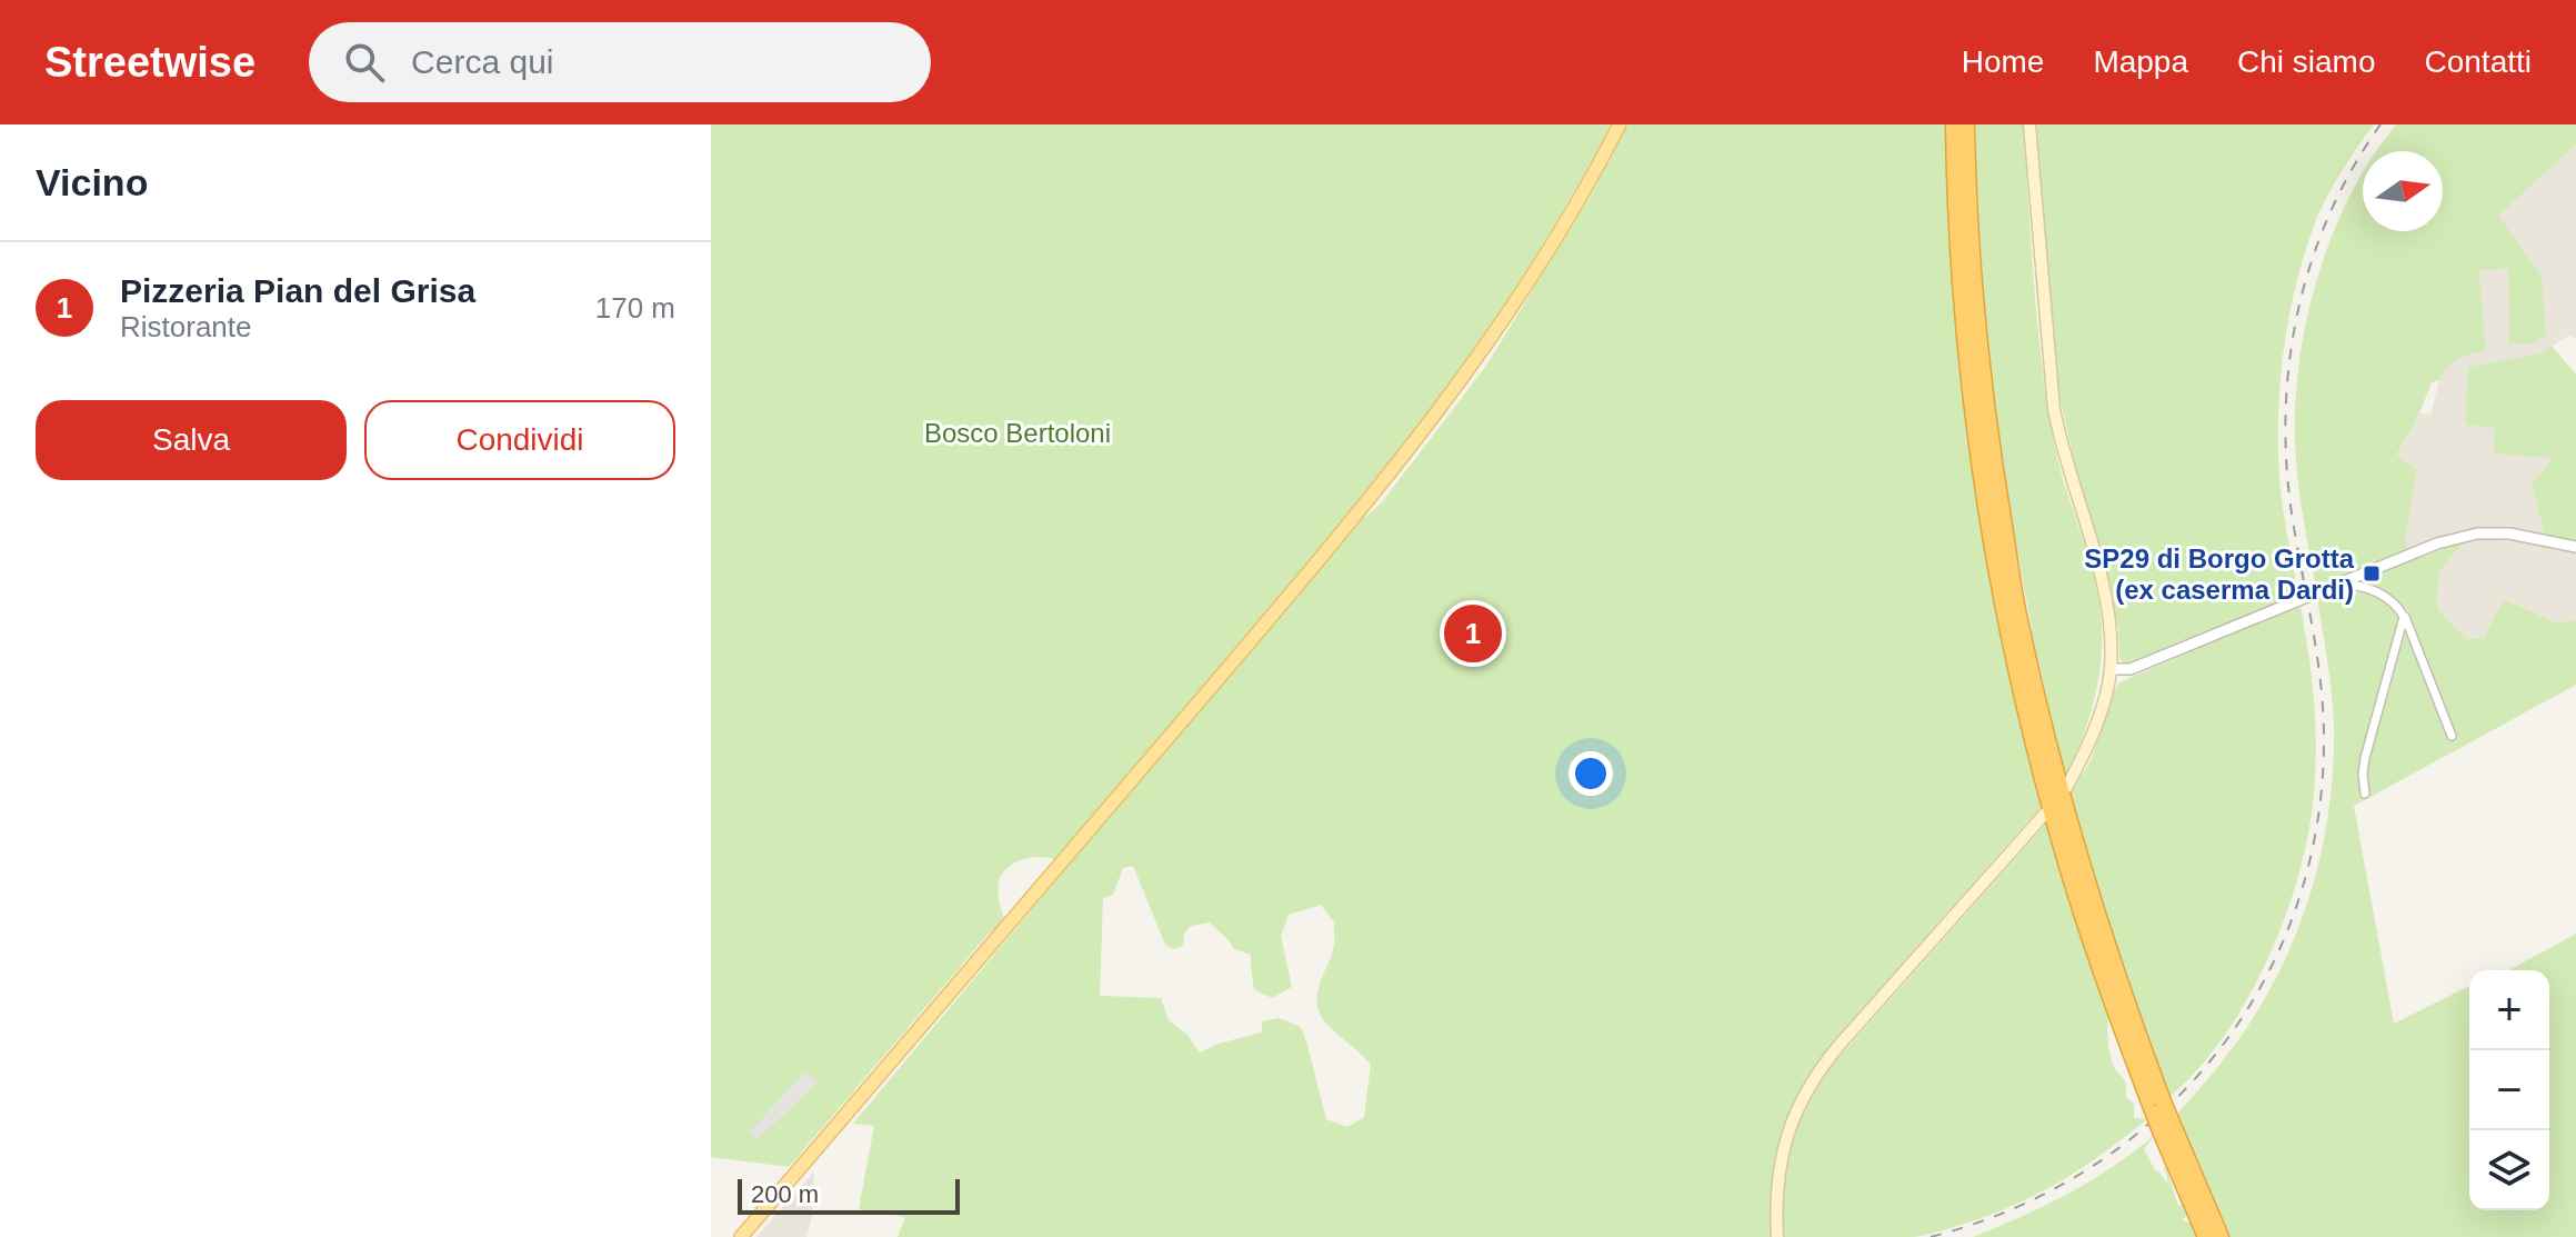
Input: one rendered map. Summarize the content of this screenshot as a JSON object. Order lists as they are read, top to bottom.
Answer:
{
  "parks": ["Bosco Bertoloni"],
  "places": {
    "transit": ["SP29 di Borgo Grotta (ex caserma Dardi)"]
  },
  "scale_bar": "200 m",
  "north": "right",
  "page": {
    "header": "Streetwise",
    "search": "Cerca qui",
    "nav": [
      "Home",
      "Mappa",
      "Chi siamo",
      "Contatti"
    ],
    "heading": "Vicino",
    "list": [
      {
        "mark": "1",
        "name": "Pizzeria Pian del Grisa",
        "note": "Ristorante",
        "value": "170 m"
      }
    ],
    "buttons": ["Salva", "Condividi"],
    "pins": "1",
    "map_buttons": ["+", "−"],
    "scale": "200 m"
  }
}
